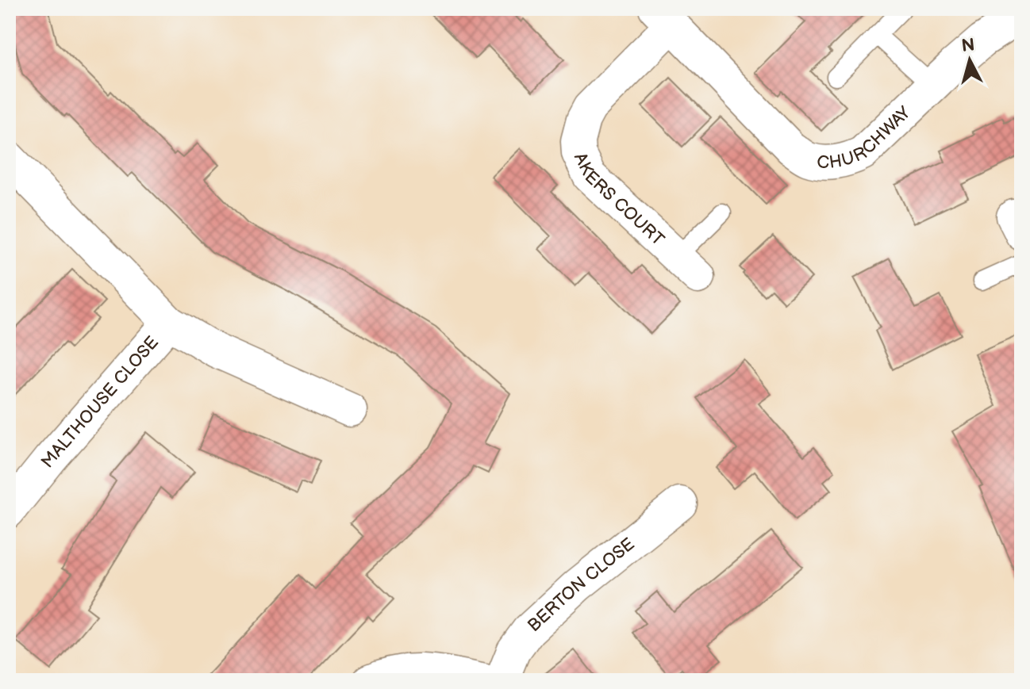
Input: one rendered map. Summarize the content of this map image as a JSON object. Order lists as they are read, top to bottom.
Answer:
{
  "streets": {
    "street": [
      "CHURCHWAY",
      "AKERS COURT",
      "MALTHOUSE CLOSE",
      "BERTON CLOSE"
    ]
  },
  "crossings": [
    ["CHURCHWAY", "AKERS COURT"]
  ],
  "north": "top"
}
